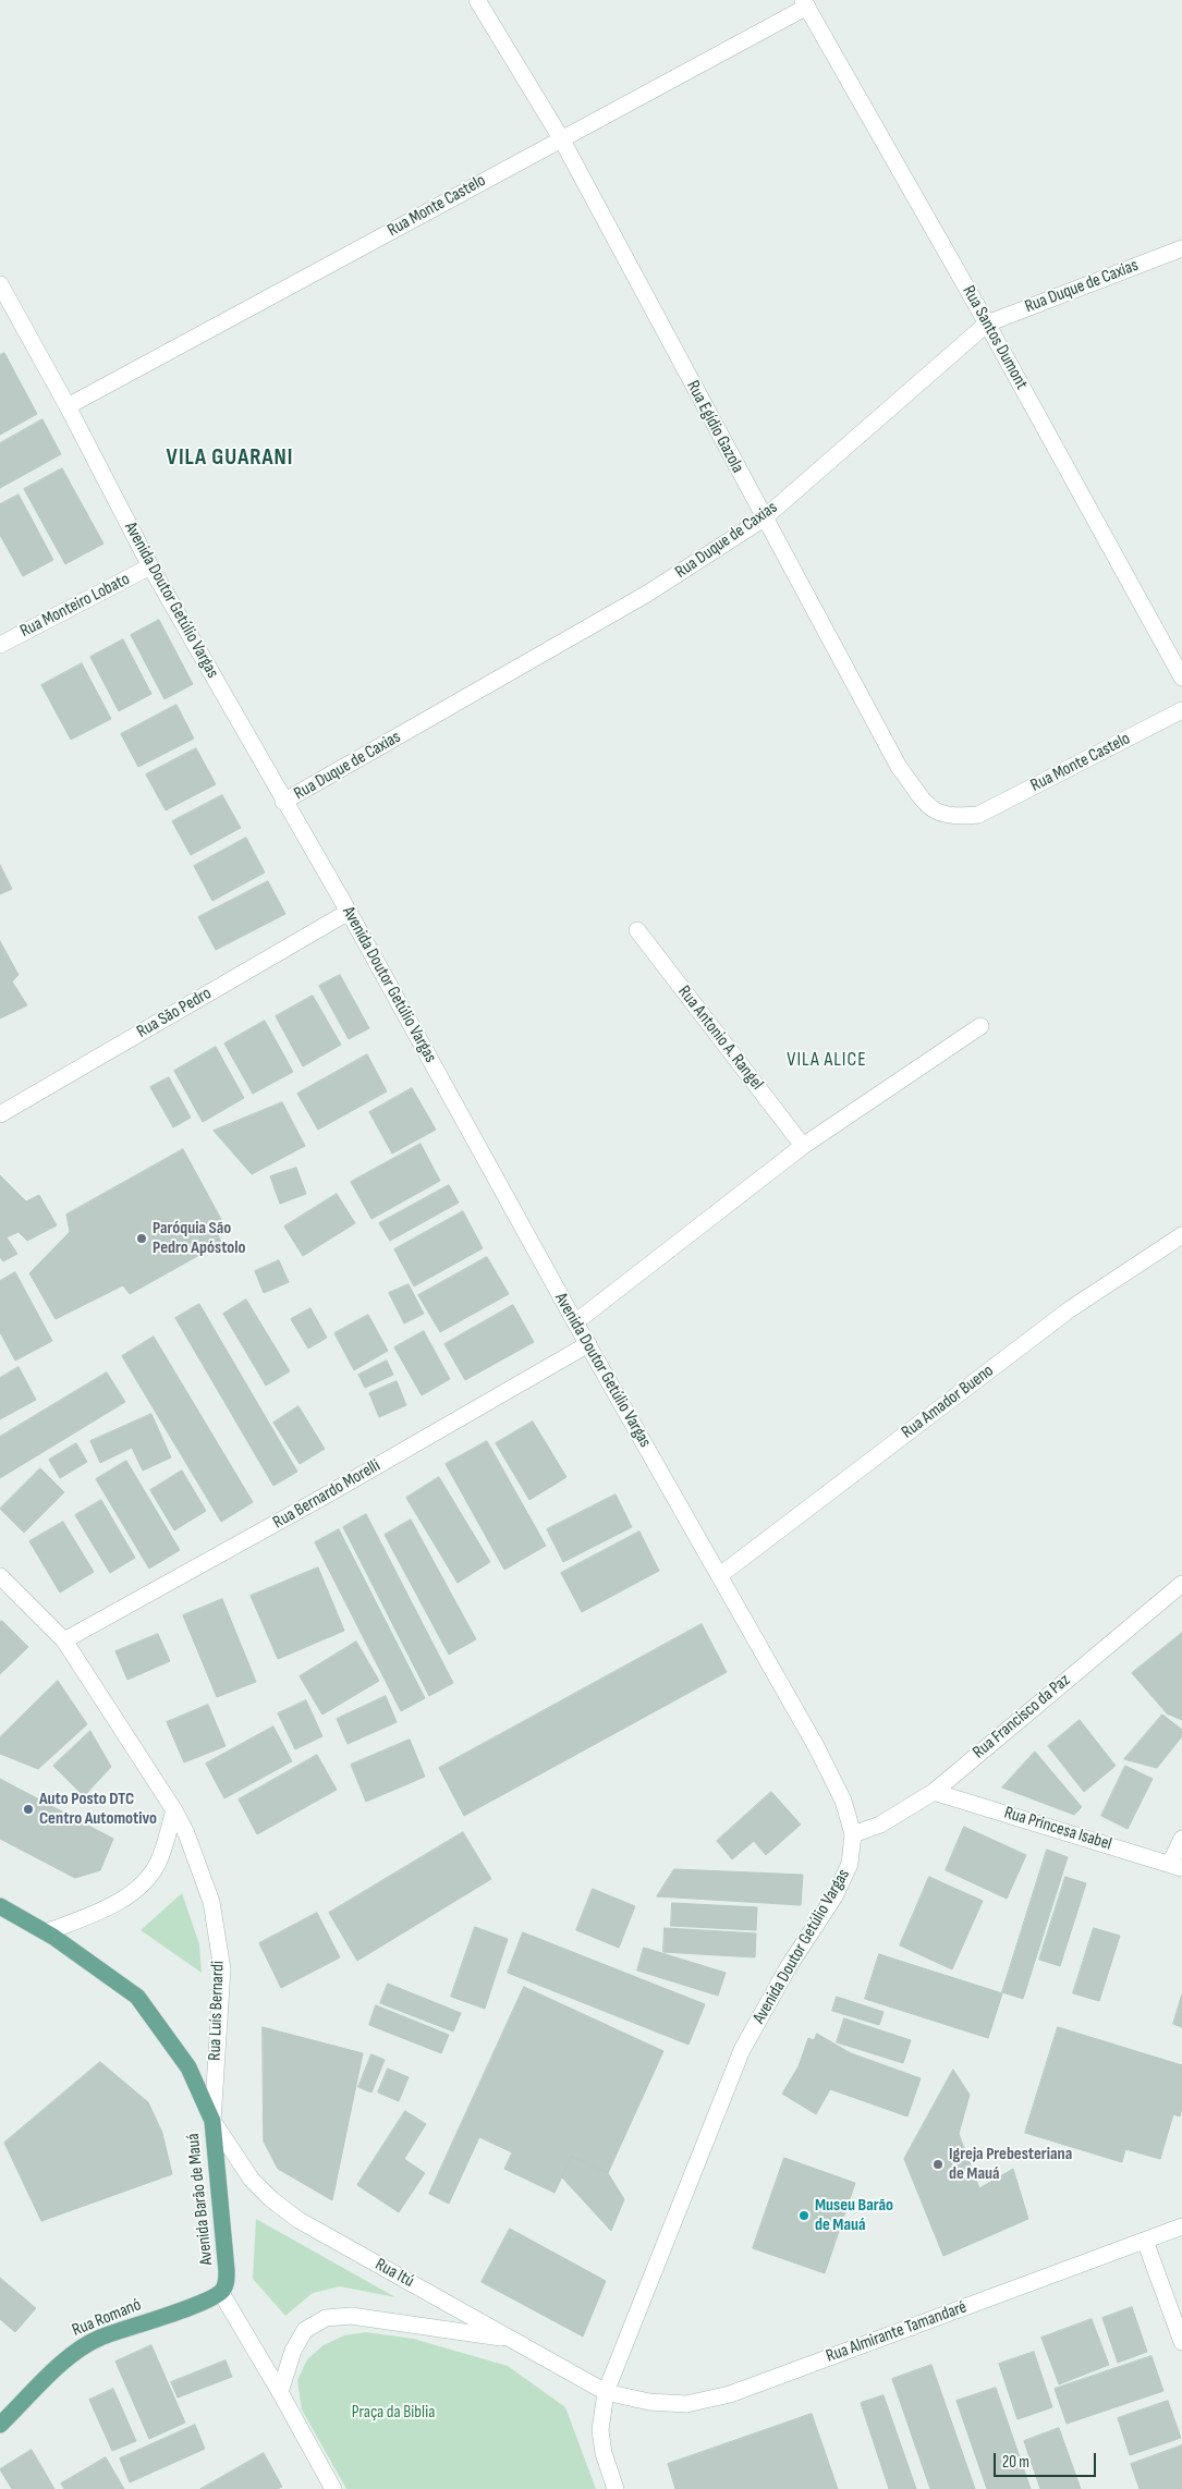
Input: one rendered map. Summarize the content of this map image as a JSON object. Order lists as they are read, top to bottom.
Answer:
{
  "streets": {
    "main road": ["Avenida Barão de Mauá", "Rua Romanó"],
    "street": [
      "Rua Monte Castelo",
      "Rua Duque de Caxias",
      "Rua Santos Dumont",
      "Rua Egídio Gazola",
      "Avenida Doutor Getúlio Vargas",
      "Rua Monteiro Lobato",
      "Rua São Pedro",
      "Rua Antonio A. Rangel",
      "Rua Amador Bueno",
      "Rua Bernardo Morelli",
      "Rua Francisco da Paz",
      "Rua Princesa Isabel",
      "Rua Luís Bernardi",
      "Rua Itú",
      "Rua Almirante Tamandaré"
    ]
  },
  "crossings": [
    ["Rua Monte Castelo", "Rua Santos Dumont"],
    ["Rua Monte Castelo", "Rua Egídio Gazola"],
    ["Rua Monte Castelo", "Avenida Doutor Getúlio Vargas"],
    ["Rua Duque de Caxias", "Rua Santos Dumont"],
    ["Rua Duque de Caxias", "Rua Egídio Gazola"],
    ["Rua Duque de Caxias", "Avenida Doutor Getúlio Vargas"],
    ["Avenida Doutor Getúlio Vargas", "Rua Monteiro Lobato"],
    ["Avenida Doutor Getúlio Vargas", "Rua São Pedro"],
    ["Avenida Doutor Getúlio Vargas", "Rua Amador Bueno"],
    ["Avenida Doutor Getúlio Vargas", "Rua Bernardo Morelli"],
    ["Avenida Doutor Getúlio Vargas", "Rua Francisco da Paz"],
    ["Avenida Doutor Getúlio Vargas", "Rua Itú"],
    ["Avenida Doutor Getúlio Vargas", "Rua Almirante Tamandaré"],
    ["Rua Bernardo Morelli", "Rua Luís Bernardi"],
    ["Rua Francisco da Paz", "Rua Princesa Isabel"],
    ["Rua Luís Bernardi", "Avenida Barão de Mauá"],
    ["Rua Luís Bernardi", "Rua Itú"],
    ["Avenida Barão de Mauá", "Rua Itú"],
    ["Avenida Barão de Mauá", "Rua Romanó"],
    ["Rua Itú", "Rua Almirante Tamandaré"]
  ],
  "districts": ["VILA GUARANI", "VILA ALICE"],
  "parks": ["Praça da Biblia"],
  "places": [
    "Paróquia São Pedro Apóstolo",
    "Auto Posto DTC Centro Automotivo",
    "Igreja Prebesteriana de Mauá",
    "Museu Barão de Mauá"
  ],
  "scale_bar": "20 m"
}
